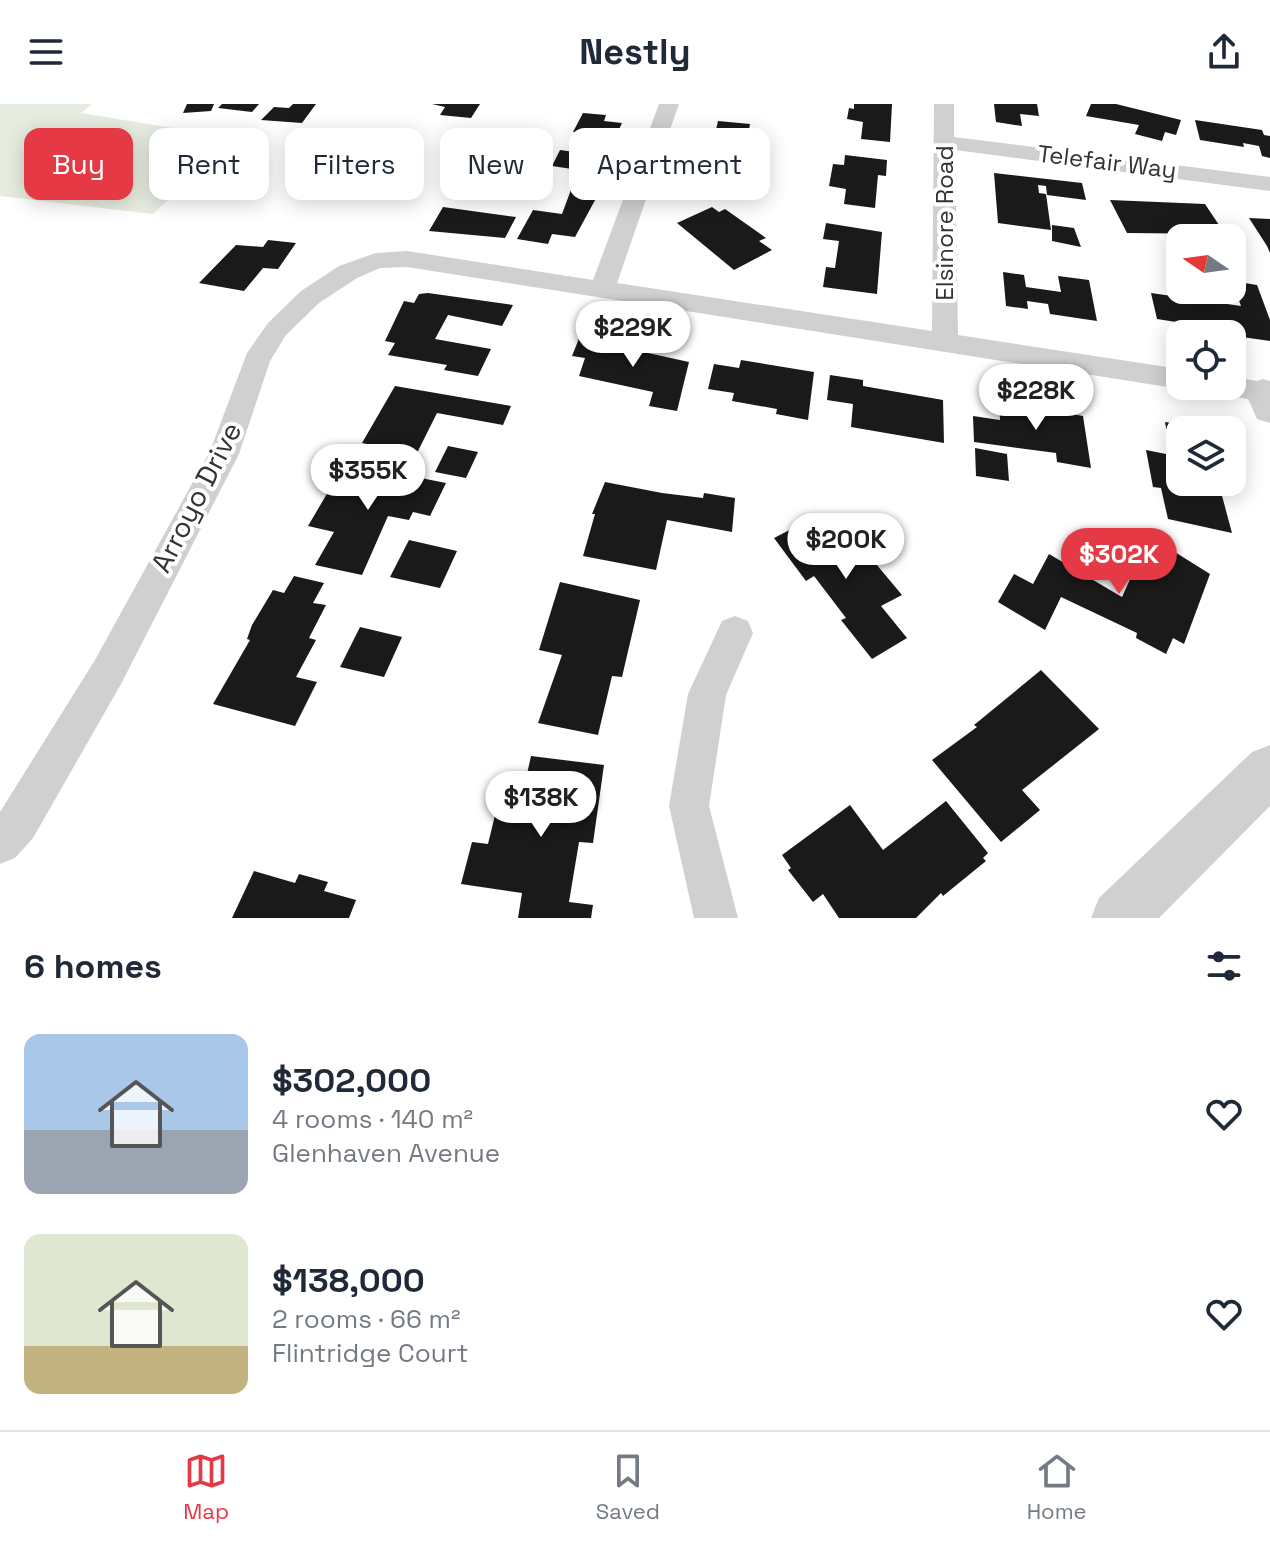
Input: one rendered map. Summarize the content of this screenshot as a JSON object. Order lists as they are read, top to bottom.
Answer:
{
  "streets": {
    "street": ["Telefair Way", "Elsinore Road", "Arroyo Drive"]
  },
  "crossings": [
    ["Telefair Way", "Elsinore Road"],
    ["Elsinore Road", "Arroyo Drive"]
  ],
  "north": "left",
  "page": {
    "header": "Nestly",
    "chip": [
      "Buy",
      "Rent",
      "Filters",
      "New",
      "Apartment"
    ],
    "price": [
      "$229K",
      "$228K",
      "$355K",
      "$200K",
      "$302K",
      "$138K"
    ],
    "heading": "6 homes",
    "list": [
      {
        "name": "$302,000",
        "note": "4 rooms · 140 m² · Glenhaven Avenue"
      },
      {
        "name": "$138,000",
        "note": "2 rooms · 66 m² · Flintridge Court"
      }
    ],
    "tabs": ["Map", "Saved", "Home"]
  }
}
